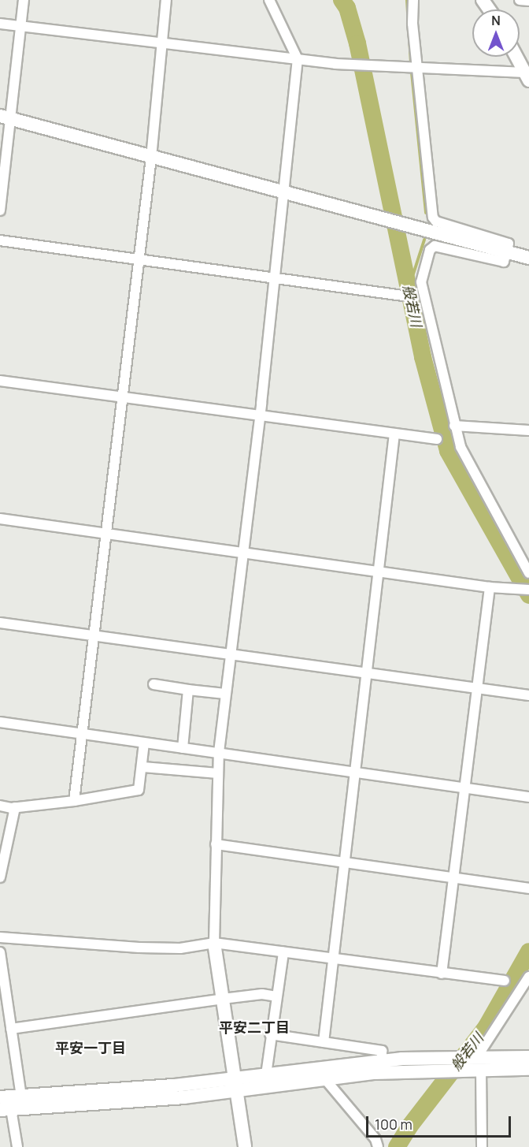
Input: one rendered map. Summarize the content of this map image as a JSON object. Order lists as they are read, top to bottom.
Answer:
{
  "districts": ["平安二丁目", "平安一丁目"],
  "water": ["般若川"],
  "scale_bar": "100 m",
  "north": "top"
}
